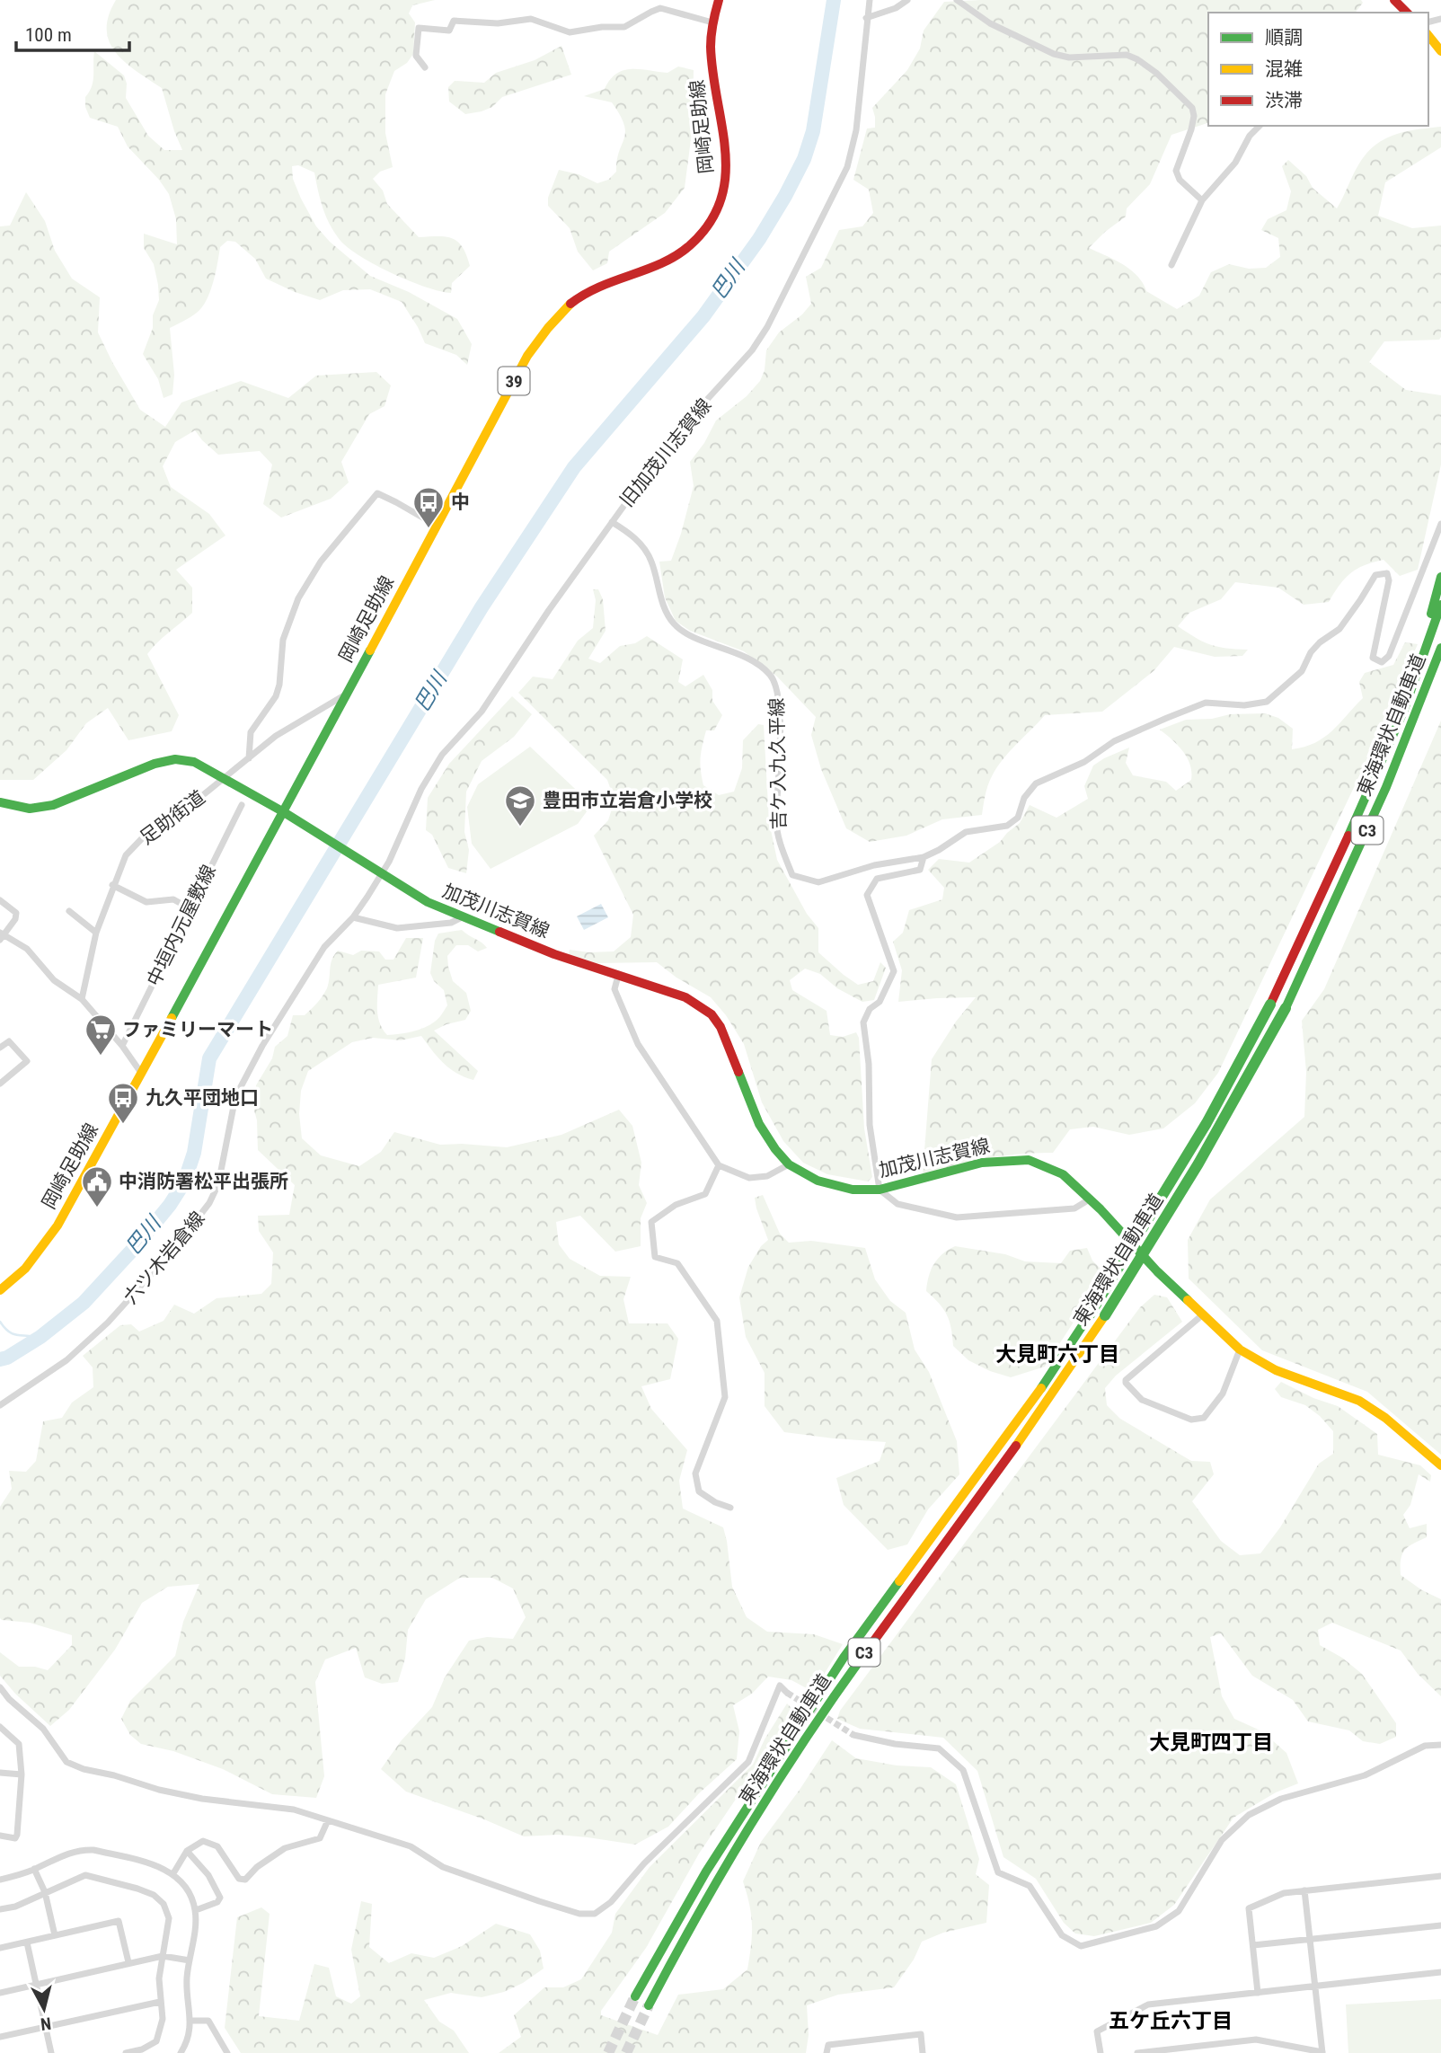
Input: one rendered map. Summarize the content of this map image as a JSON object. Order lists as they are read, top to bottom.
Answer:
{
  "streets": {
    "main road": [
      "岡崎足助線",
      "39",
      "東海環状自動車道",
      "C3",
      "加茂川志賀線"
    ],
    "street": [
      "旧加茂川志賀線",
      "吉ケ入九久平線",
      "足助街道",
      "中垣内元屋敷線",
      "六ツ木岩倉線"
    ]
  },
  "crossings": [
    ["岡崎足助線", "足助街道"],
    ["岡崎足助線", "加茂川志賀線"],
    ["旧加茂川志賀線", "吉ケ入九久平線"],
    ["旧加茂川志賀線", "加茂川志賀線"],
    ["旧加茂川志賀線", "六ツ木岩倉線"],
    ["足助街道", "加茂川志賀線"],
    ["加茂川志賀線", "六ツ木岩倉線"]
  ],
  "districts": ["大見町六丁目", "大見町四丁目", "五ケ丘六丁目"],
  "water": ["巴川"],
  "places": {
    "bus stop": ["中", "九久平団地口"],
    "school or university": ["豊田市立岩倉小学校"],
    "supermarket": ["ファミリーマート"],
    "public building": ["中消防署松平出張所"]
  },
  "legend": ["順調", "混雑", "渋滞"],
  "scale_bar": "100 m",
  "north": "bottom"
}
